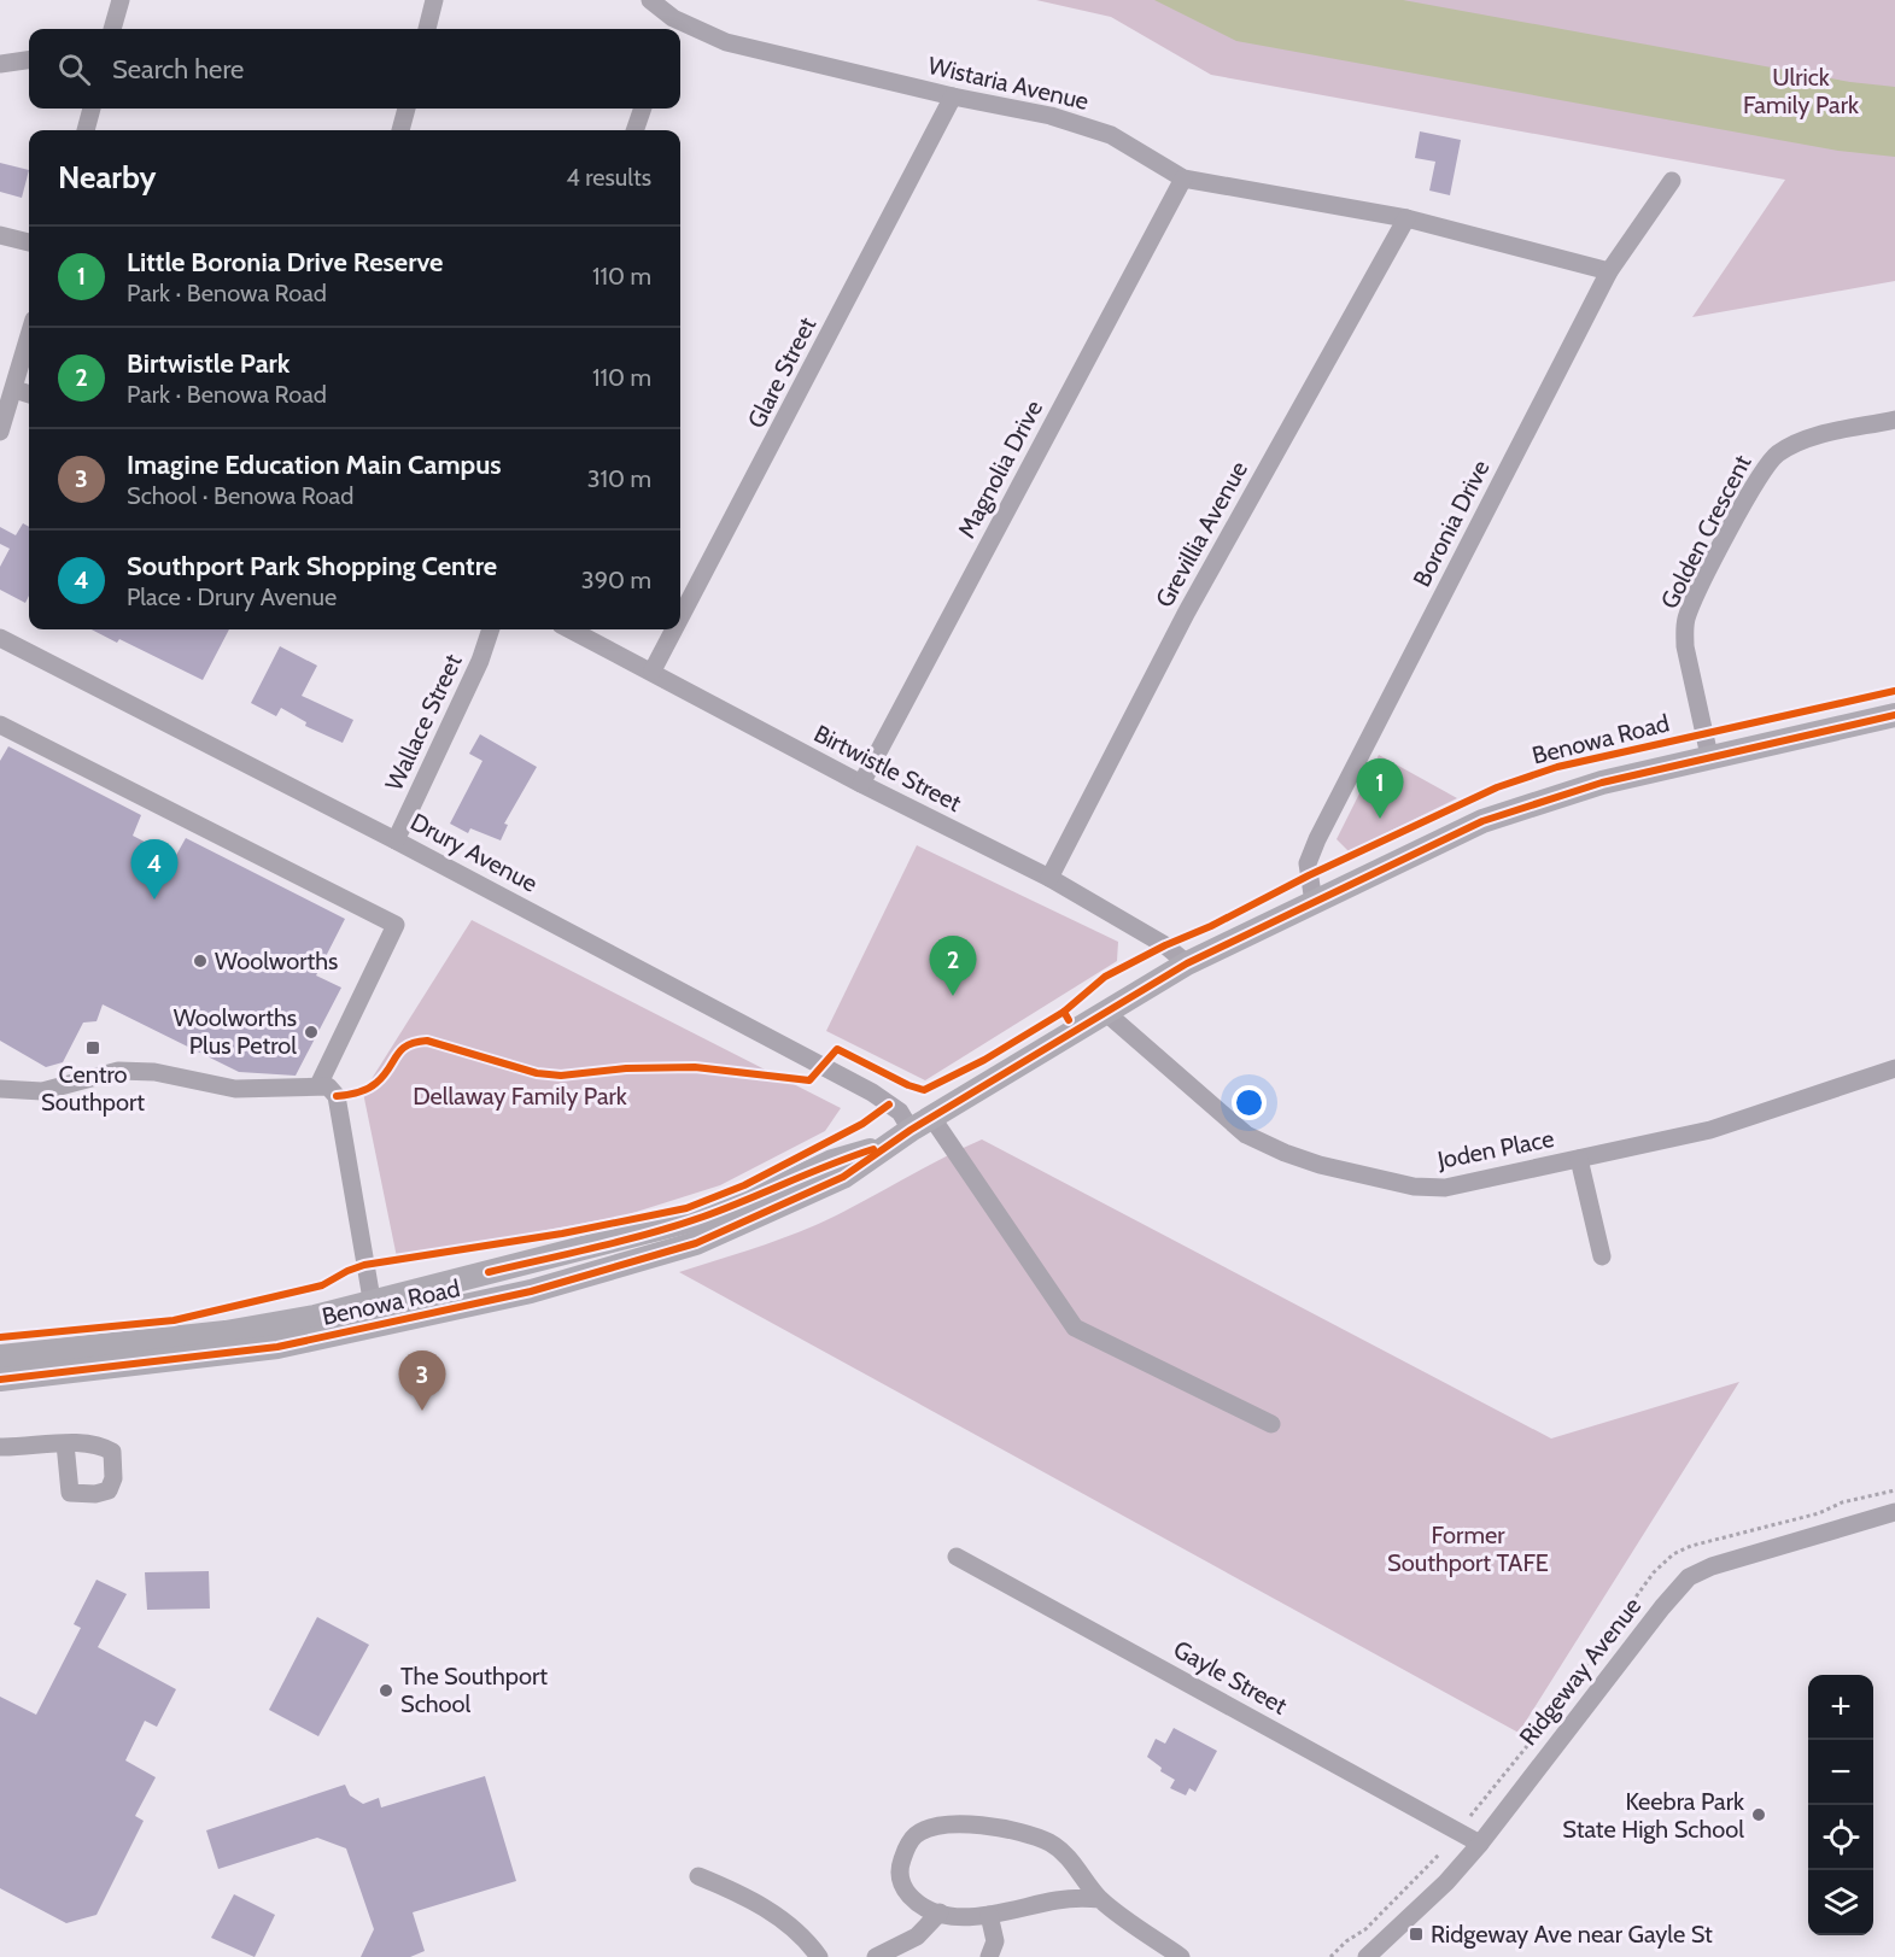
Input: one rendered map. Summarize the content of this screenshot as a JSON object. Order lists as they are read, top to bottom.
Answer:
{
  "streets": {
    "main road": ["Benowa Road"],
    "street": [
      "Wistaria Avenue",
      "Glare Street",
      "Magnolia Drive",
      "Boronia Drive",
      "Golden Crescent",
      "Grevillia Avenue",
      "Wallace Street",
      "Birtwistle Street",
      "Drury Avenue",
      "Joden Place",
      "Ridgeway Avenue",
      "Gayle Street"
    ]
  },
  "crossings": [
    ["Wistaria Avenue", "Glare Street"],
    ["Wistaria Avenue", "Magnolia Drive"],
    ["Wistaria Avenue", "Boronia Drive"],
    ["Wistaria Avenue", "Grevillia Avenue"],
    ["Glare Street", "Birtwistle Street"],
    ["Magnolia Drive", "Birtwistle Street"],
    ["Boronia Drive", "Benowa Road"],
    ["Golden Crescent", "Benowa Road"],
    ["Grevillia Avenue", "Birtwistle Street"],
    ["Wallace Street", "Drury Avenue"],
    ["Benowa Road", "Birtwistle Street"],
    ["Benowa Road", "Drury Avenue"],
    ["Benowa Road", "Joden Place"],
    ["Ridgeway Avenue", "Gayle Street"]
  ],
  "parks": ["Ulrick Family Park", "Dellaway Family Park", "Former Southport TAFE"],
  "places": {
    "other": [
      "Woolworths",
      "Woolworths Plus Petrol",
      "The Southport School",
      "Keebra Park State High School"
    ],
    "transit": ["Centro Southport", "Ridgeway Ave near Gayle St"]
  },
  "page": {
    "search": "Search here",
    "heading": ["Nearby", "4 results"],
    "list": [
      {
        "mark": "1",
        "name": "Little Boronia Drive Reserve",
        "note": "Park · Benowa Road",
        "value": "110 m"
      },
      {
        "mark": "2",
        "name": "Birtwistle Park",
        "note": "Park · Benowa Road",
        "value": "110 m"
      },
      {
        "mark": "3",
        "name": "Imagine Education Main Campus",
        "note": "School · Benowa Road",
        "value": "310 m"
      },
      {
        "mark": "4",
        "name": "Southport Park Shopping Centre",
        "note": "Place · Drury Avenue",
        "value": "390 m"
      }
    ],
    "pins": [
      "1",
      "4",
      "2",
      "3"
    ],
    "map_buttons": ["+", "−"]
  }
}
